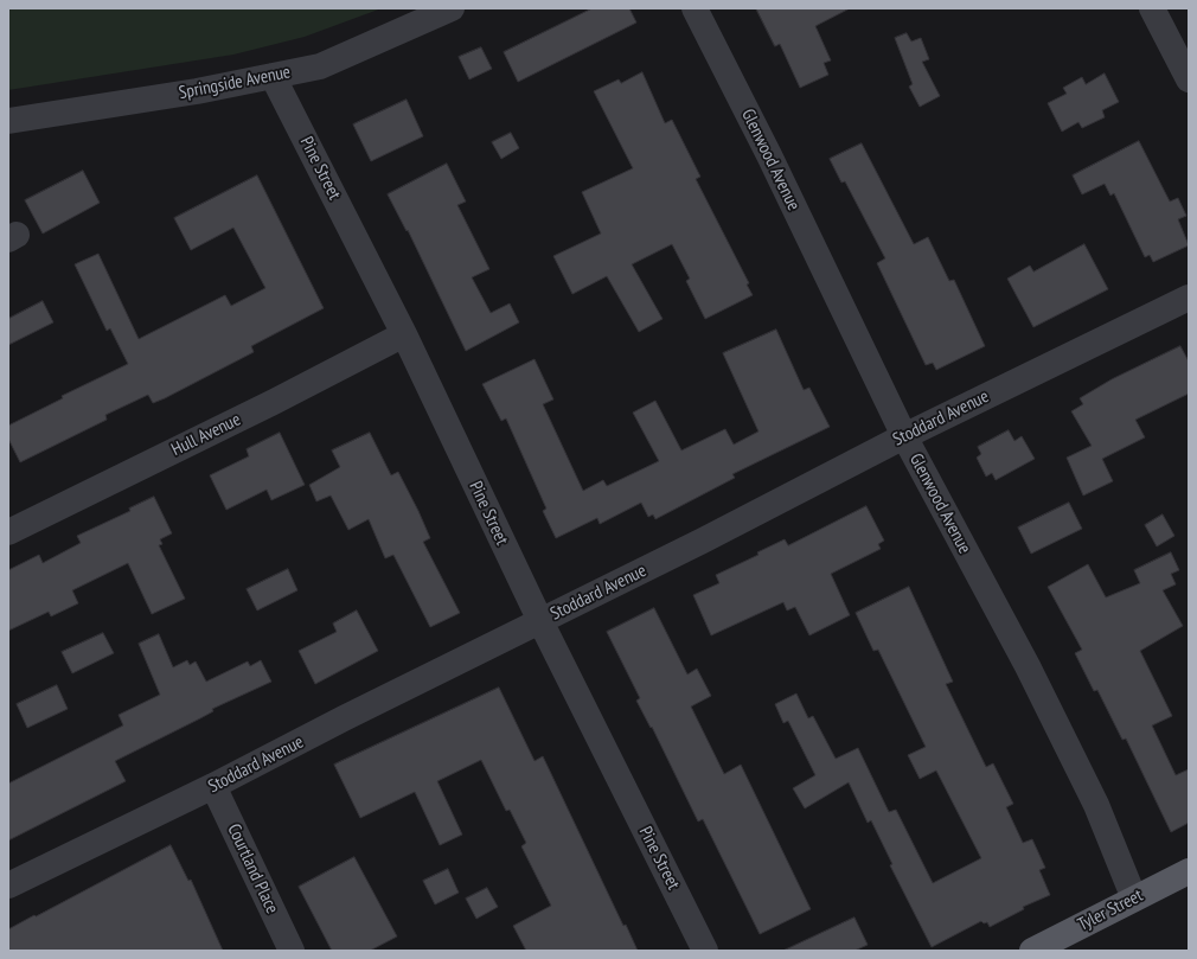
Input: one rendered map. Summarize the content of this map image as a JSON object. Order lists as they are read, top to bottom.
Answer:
{
  "streets": {
    "main road": ["Tyler Street"],
    "street": [
      "Springside Avenue",
      "Glenwood Avenue",
      "Pine Street",
      "Stoddard Avenue",
      "Hull Avenue",
      "Courtland Place"
    ]
  },
  "crossings": [
    ["Springside Avenue", "Pine Street"],
    ["Glenwood Avenue", "Stoddard Avenue"],
    ["Glenwood Avenue", "Tyler Street"],
    ["Pine Street", "Stoddard Avenue"],
    ["Pine Street", "Hull Avenue"],
    ["Stoddard Avenue", "Courtland Place"]
  ]
}
